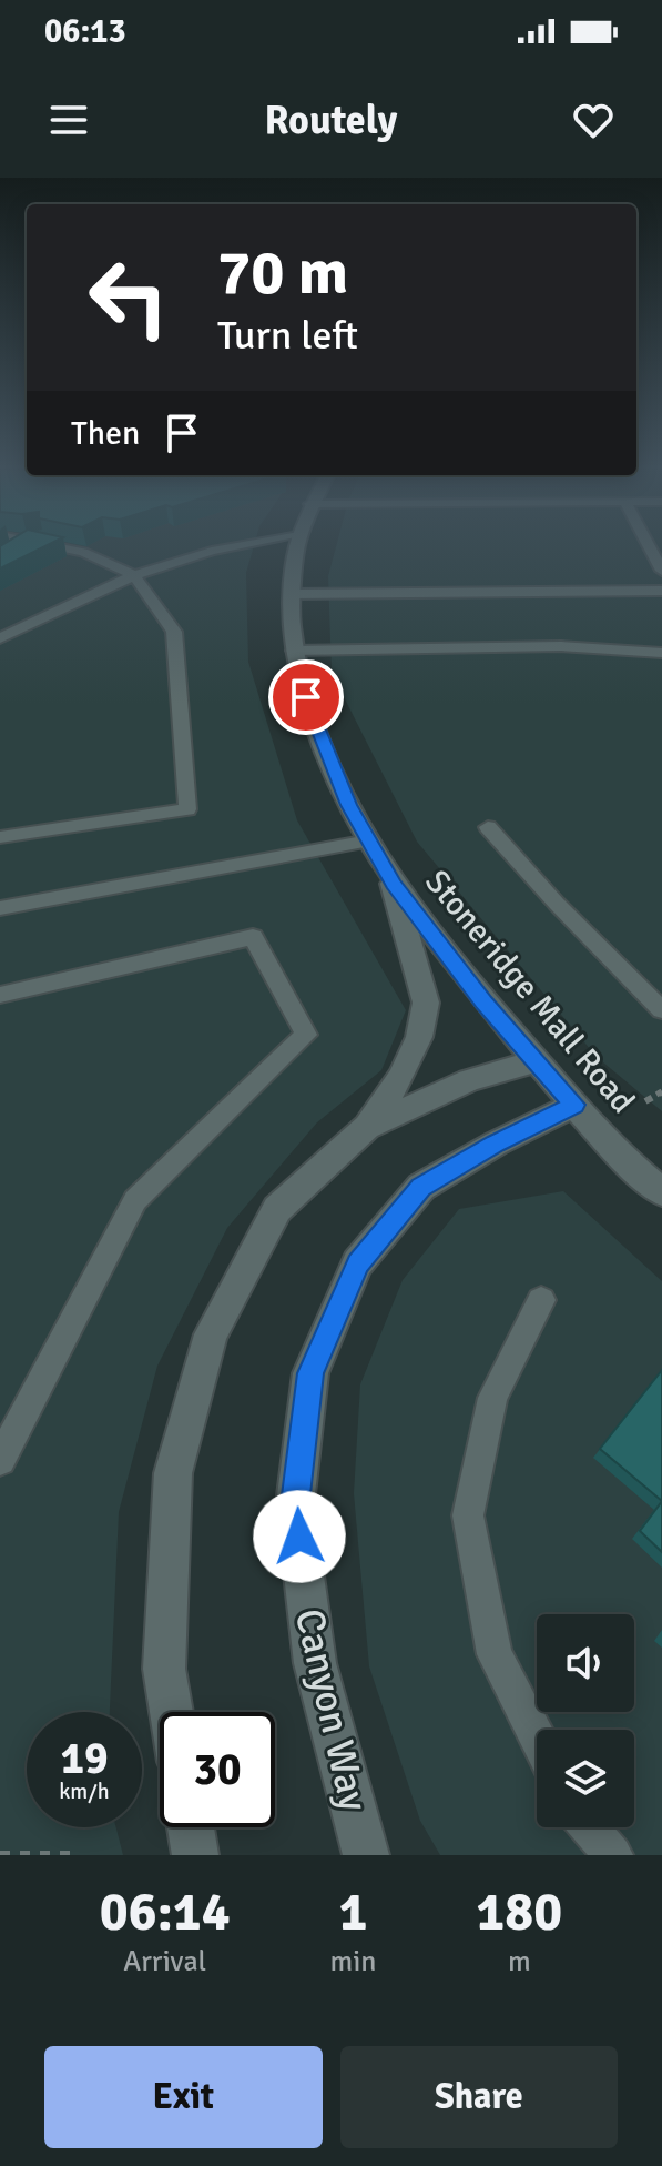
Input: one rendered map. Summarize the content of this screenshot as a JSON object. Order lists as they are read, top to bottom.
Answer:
{
  "streets": {
    "street": ["Stoneridge Mall Road", "Canyon Way"]
  },
  "crossings": [
    ["Stoneridge Mall Road", "Canyon Way"]
  ],
  "page": {
    "status": "06:13",
    "header": "Routely",
    "turn": ["70 m", "Turn left"],
    "then": "Then",
    "speed": "19 km/h",
    "limit": "30",
    "eta": [
      "06:14",
      "Arrival",
      "1",
      "min",
      "180",
      "m"
    ],
    "buttons": ["Exit", "Share"]
  }
}
